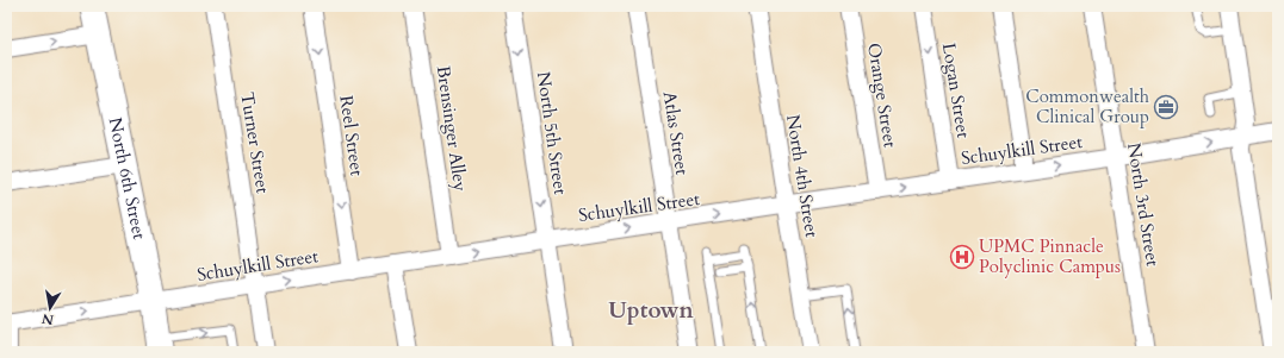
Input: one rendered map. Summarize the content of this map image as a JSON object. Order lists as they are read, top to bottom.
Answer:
{
  "streets": {
    "main road": ["North 6th Street"],
    "street": [
      "Logan Street",
      "Orange Street",
      "Brensinger Alley",
      "North 5th Street",
      "Atlas Street",
      "Reel Street",
      "Turner Street",
      "Schuylkill Street",
      "North 4th Street",
      "North 3rd Street"
    ]
  },
  "crossings": [
    ["Logan Street", "Schuylkill Street"],
    ["Orange Street", "Schuylkill Street"],
    ["Brensinger Alley", "Schuylkill Street"],
    ["North 5th Street", "Schuylkill Street"],
    ["Atlas Street", "Schuylkill Street"],
    ["Reel Street", "Schuylkill Street"],
    ["Turner Street", "Schuylkill Street"],
    ["Schuylkill Street", "North 4th Street"],
    ["Schuylkill Street", "North 6th Street"],
    ["Schuylkill Street", "North 3rd Street"]
  ],
  "one_way": ["North 5th Street", "Reel Street", "Schuylkill Street"],
  "districts": ["Uptown"],
  "places": {
    "office": ["Commonwealth Clinical Group"],
    "hospital": ["UPMC Pinnacle Polyclinic Campus"]
  },
  "north": "bottom"
}
